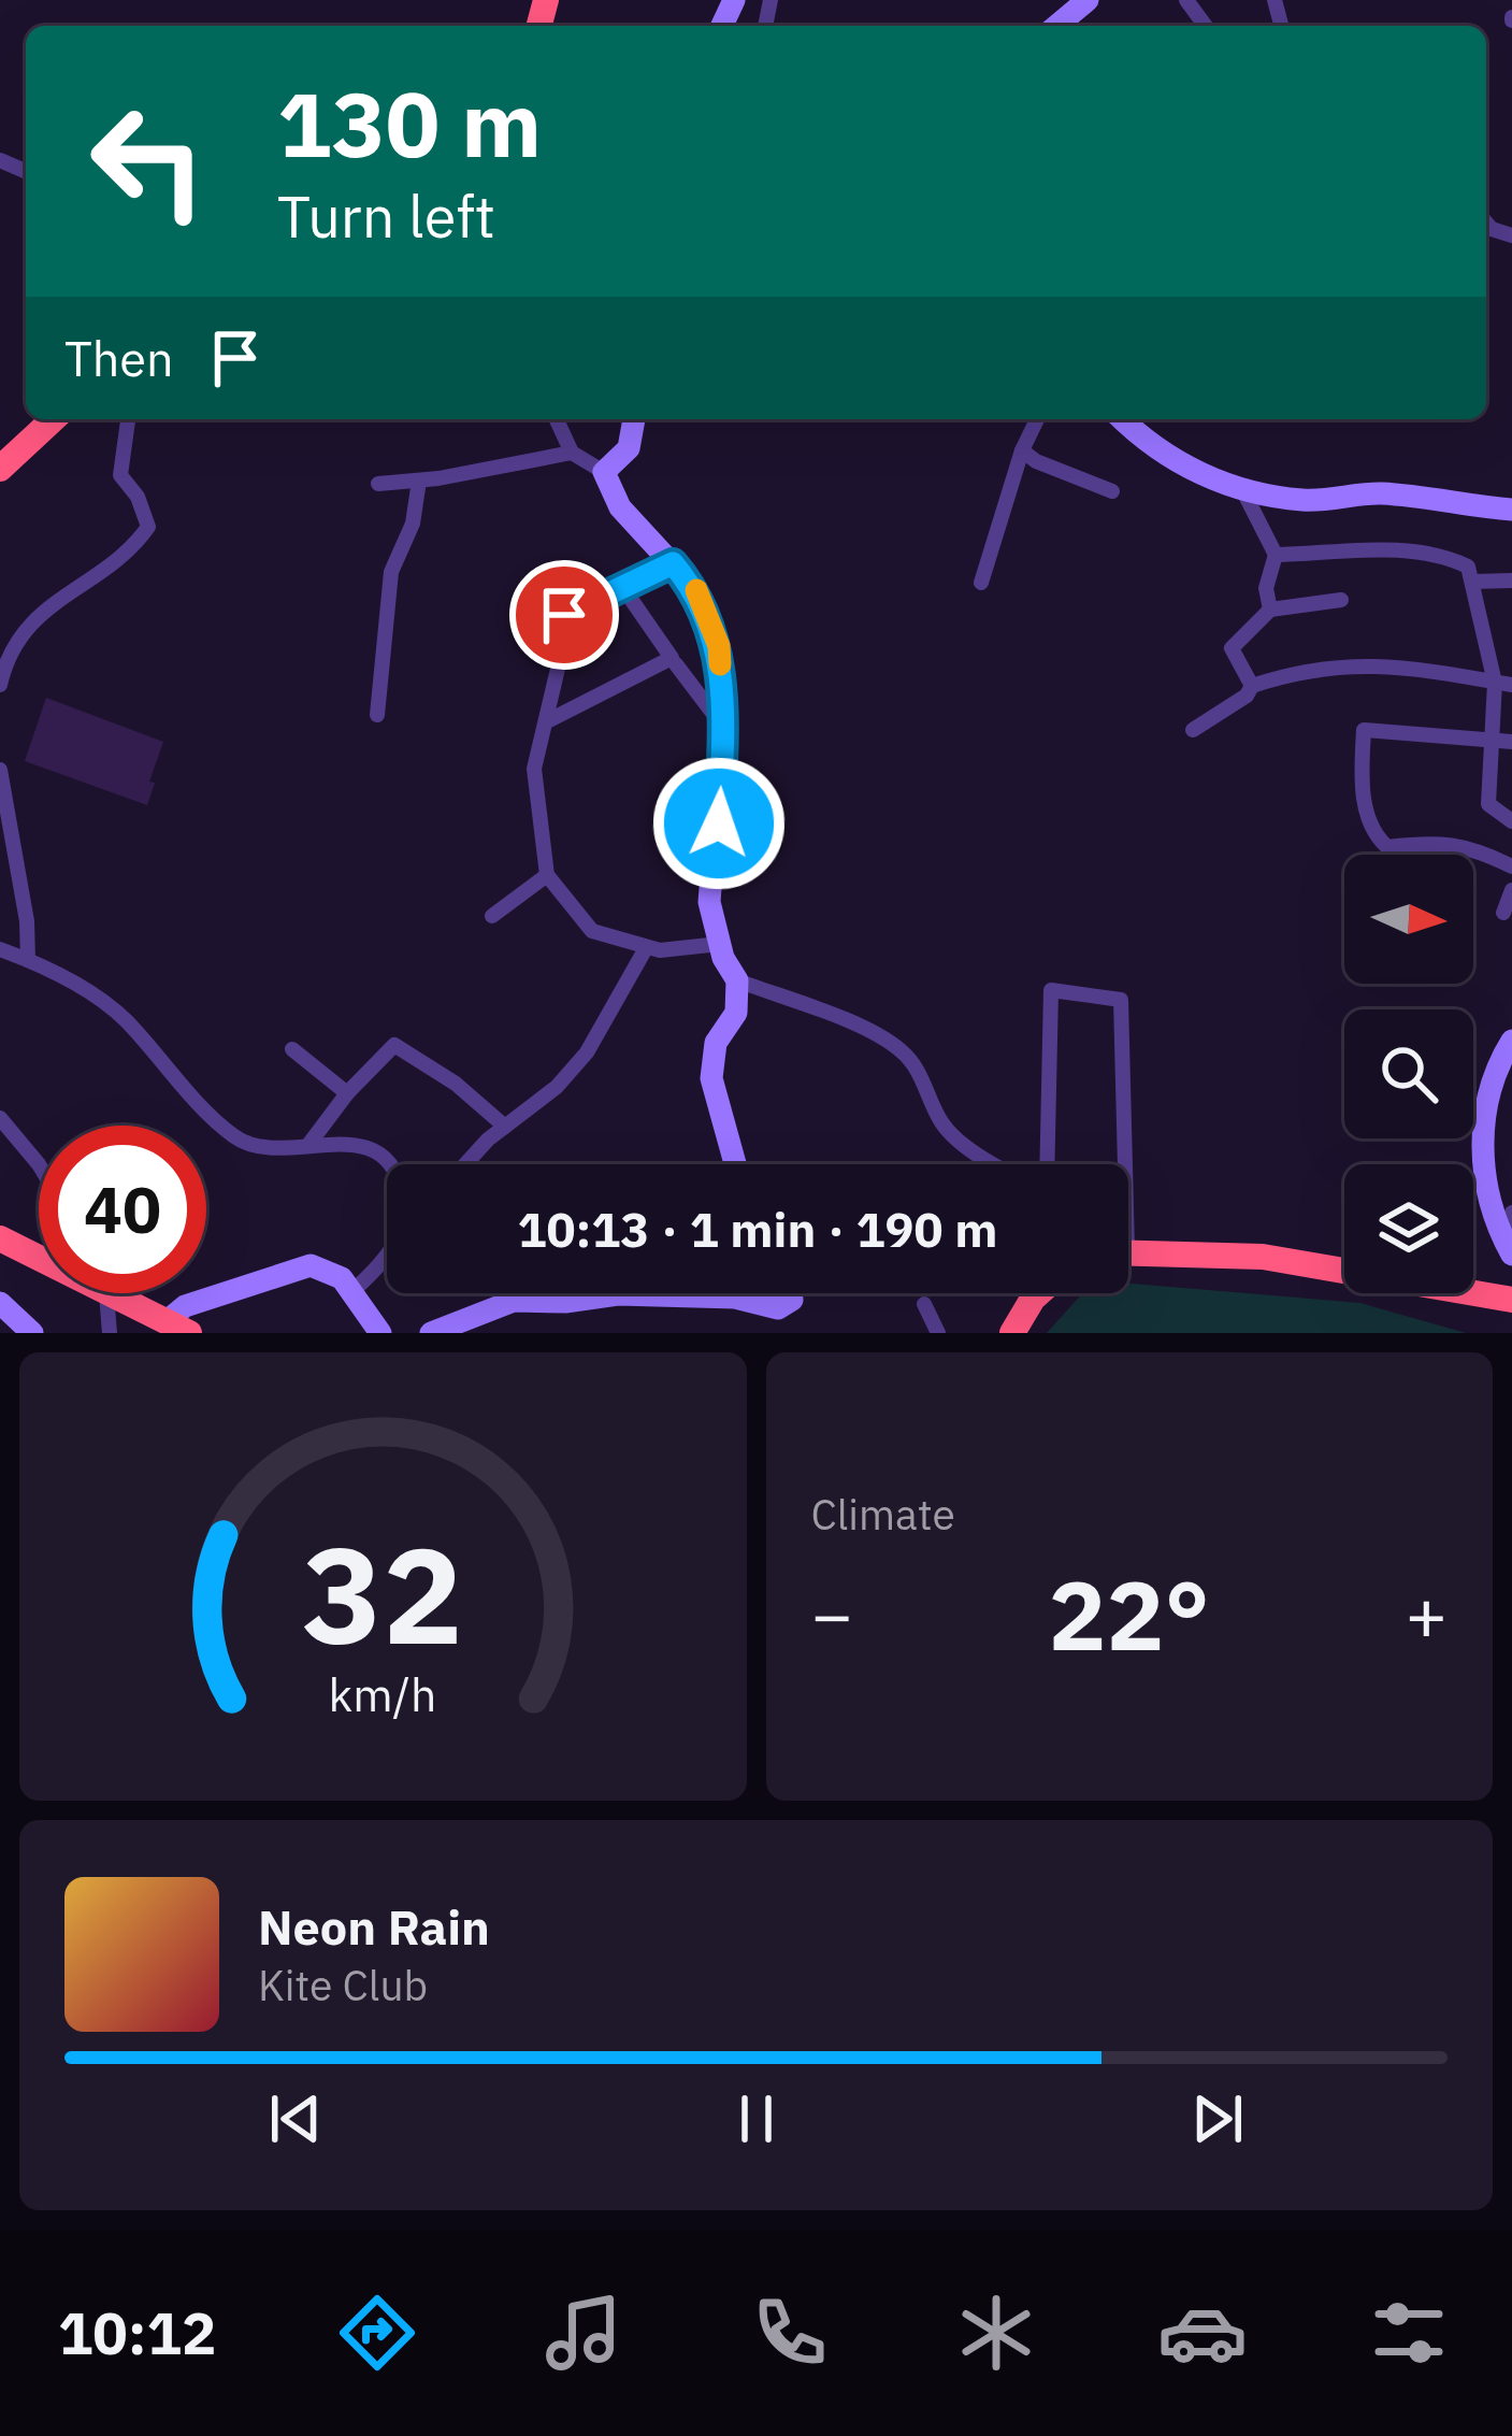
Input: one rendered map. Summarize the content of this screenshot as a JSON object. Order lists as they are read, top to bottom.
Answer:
{
  "north": "right",
  "page": {
    "turn": ["130 m", "Turn left"],
    "then": "Then",
    "limit": "40",
    "trip": "10:13 · 1 min · 190 m",
    "tile": "Climate",
    "heat": ["−", "22°", "+"],
    "song": ["Neon Rain", "Kite Club"],
    "tabs": "10:12",
    "gauge": ["32", "km/h"]
  }
}
